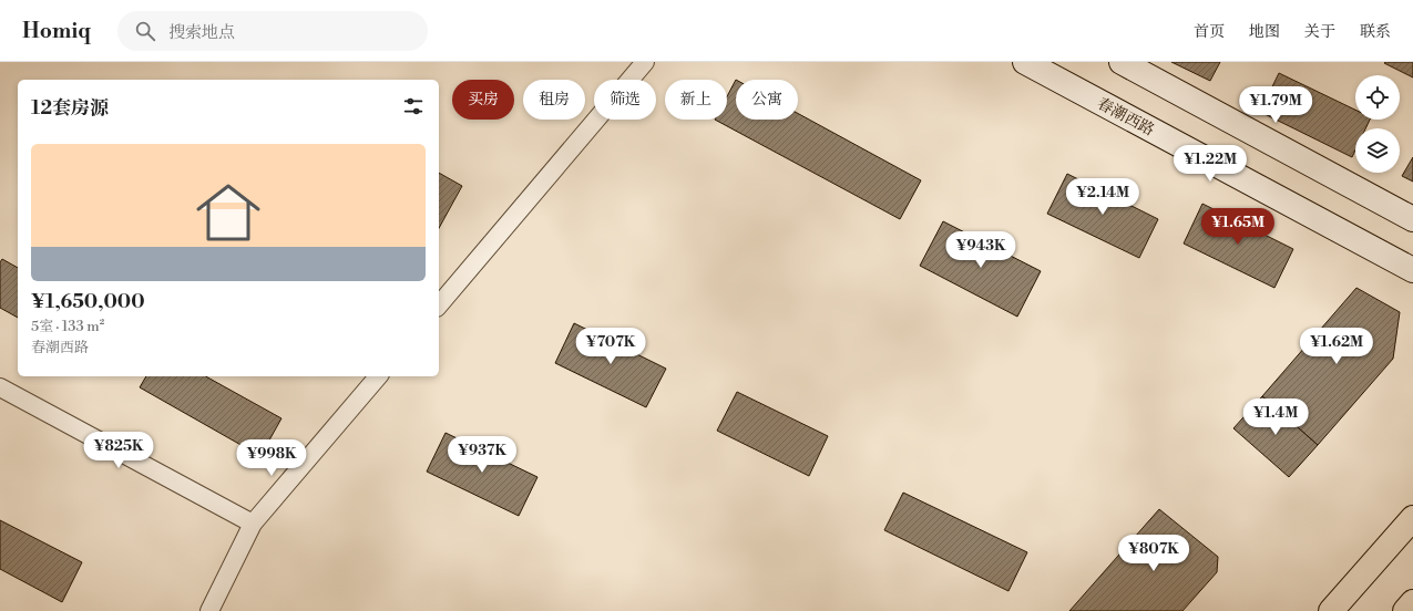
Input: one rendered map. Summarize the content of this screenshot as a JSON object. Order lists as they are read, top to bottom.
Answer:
{
  "streets": {
    "main road": ["春潮西路"]
  },
  "page": {
    "header": "Homiq",
    "search": "搜索地点",
    "nav": [
      "首页",
      "地图",
      "关于",
      "联系"
    ],
    "chip": [
      "买房",
      "租房",
      "筛选",
      "新上",
      "公寓"
    ],
    "heading": "12套房源",
    "price": [
      "¥1.79M",
      "¥1.22M",
      "¥2.14M",
      "¥1.65M",
      "¥943K",
      "¥707K",
      "¥1.62M",
      "¥1.4M",
      "¥825K",
      "¥937K",
      "¥998K",
      "¥807K"
    ],
    "list": [
      {
        "name": "¥1,650,000",
        "note": "5室 · 133 m² · 春潮西路"
      }
    ]
  }
}
